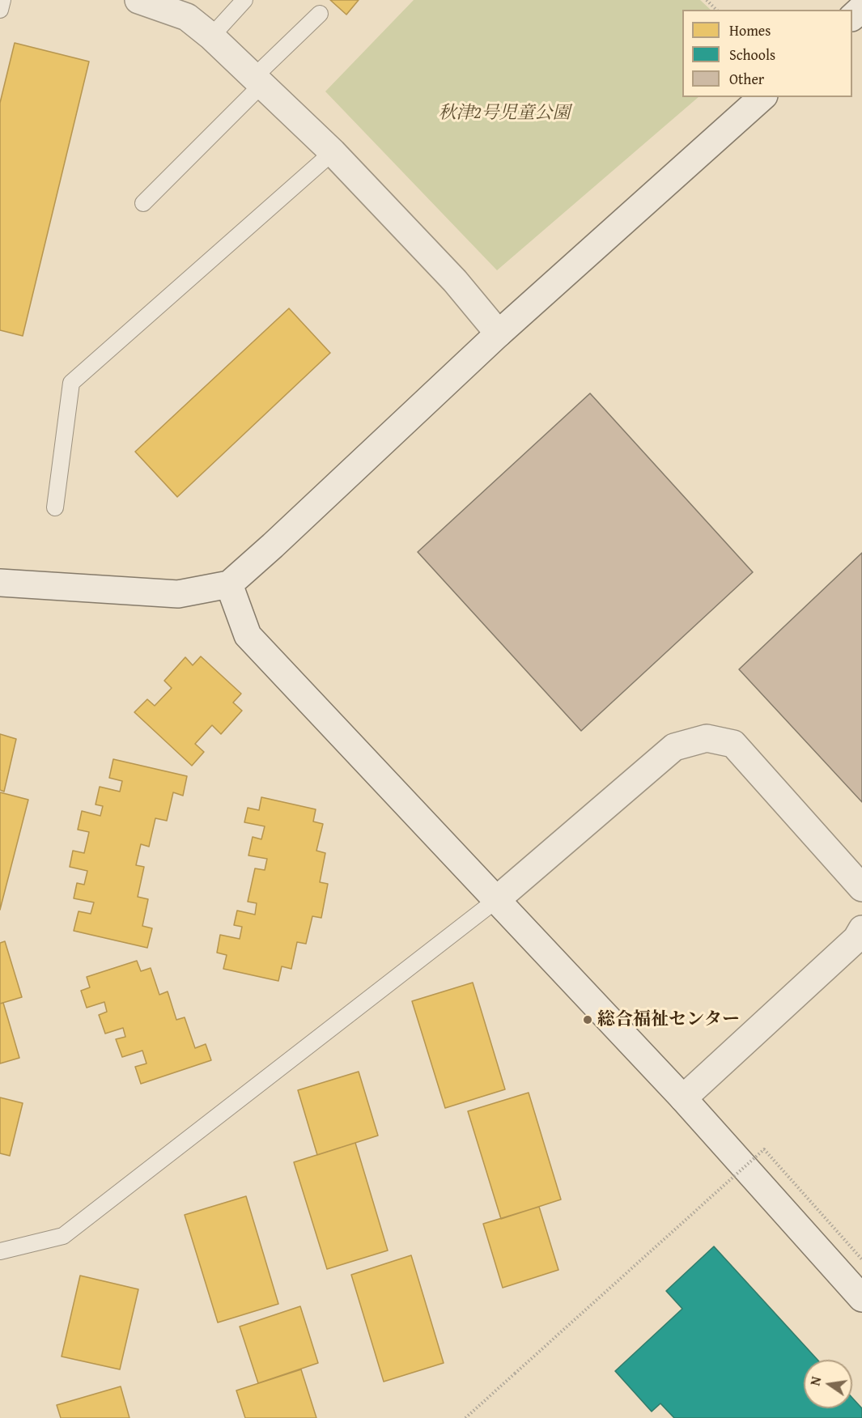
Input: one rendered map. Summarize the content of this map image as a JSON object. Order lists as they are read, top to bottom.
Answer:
{
  "parks": ["秋津2号児童公園"],
  "places": ["総合福祉センター"],
  "legend": ["Homes", "Schools", "Other"],
  "north": "left"
}
